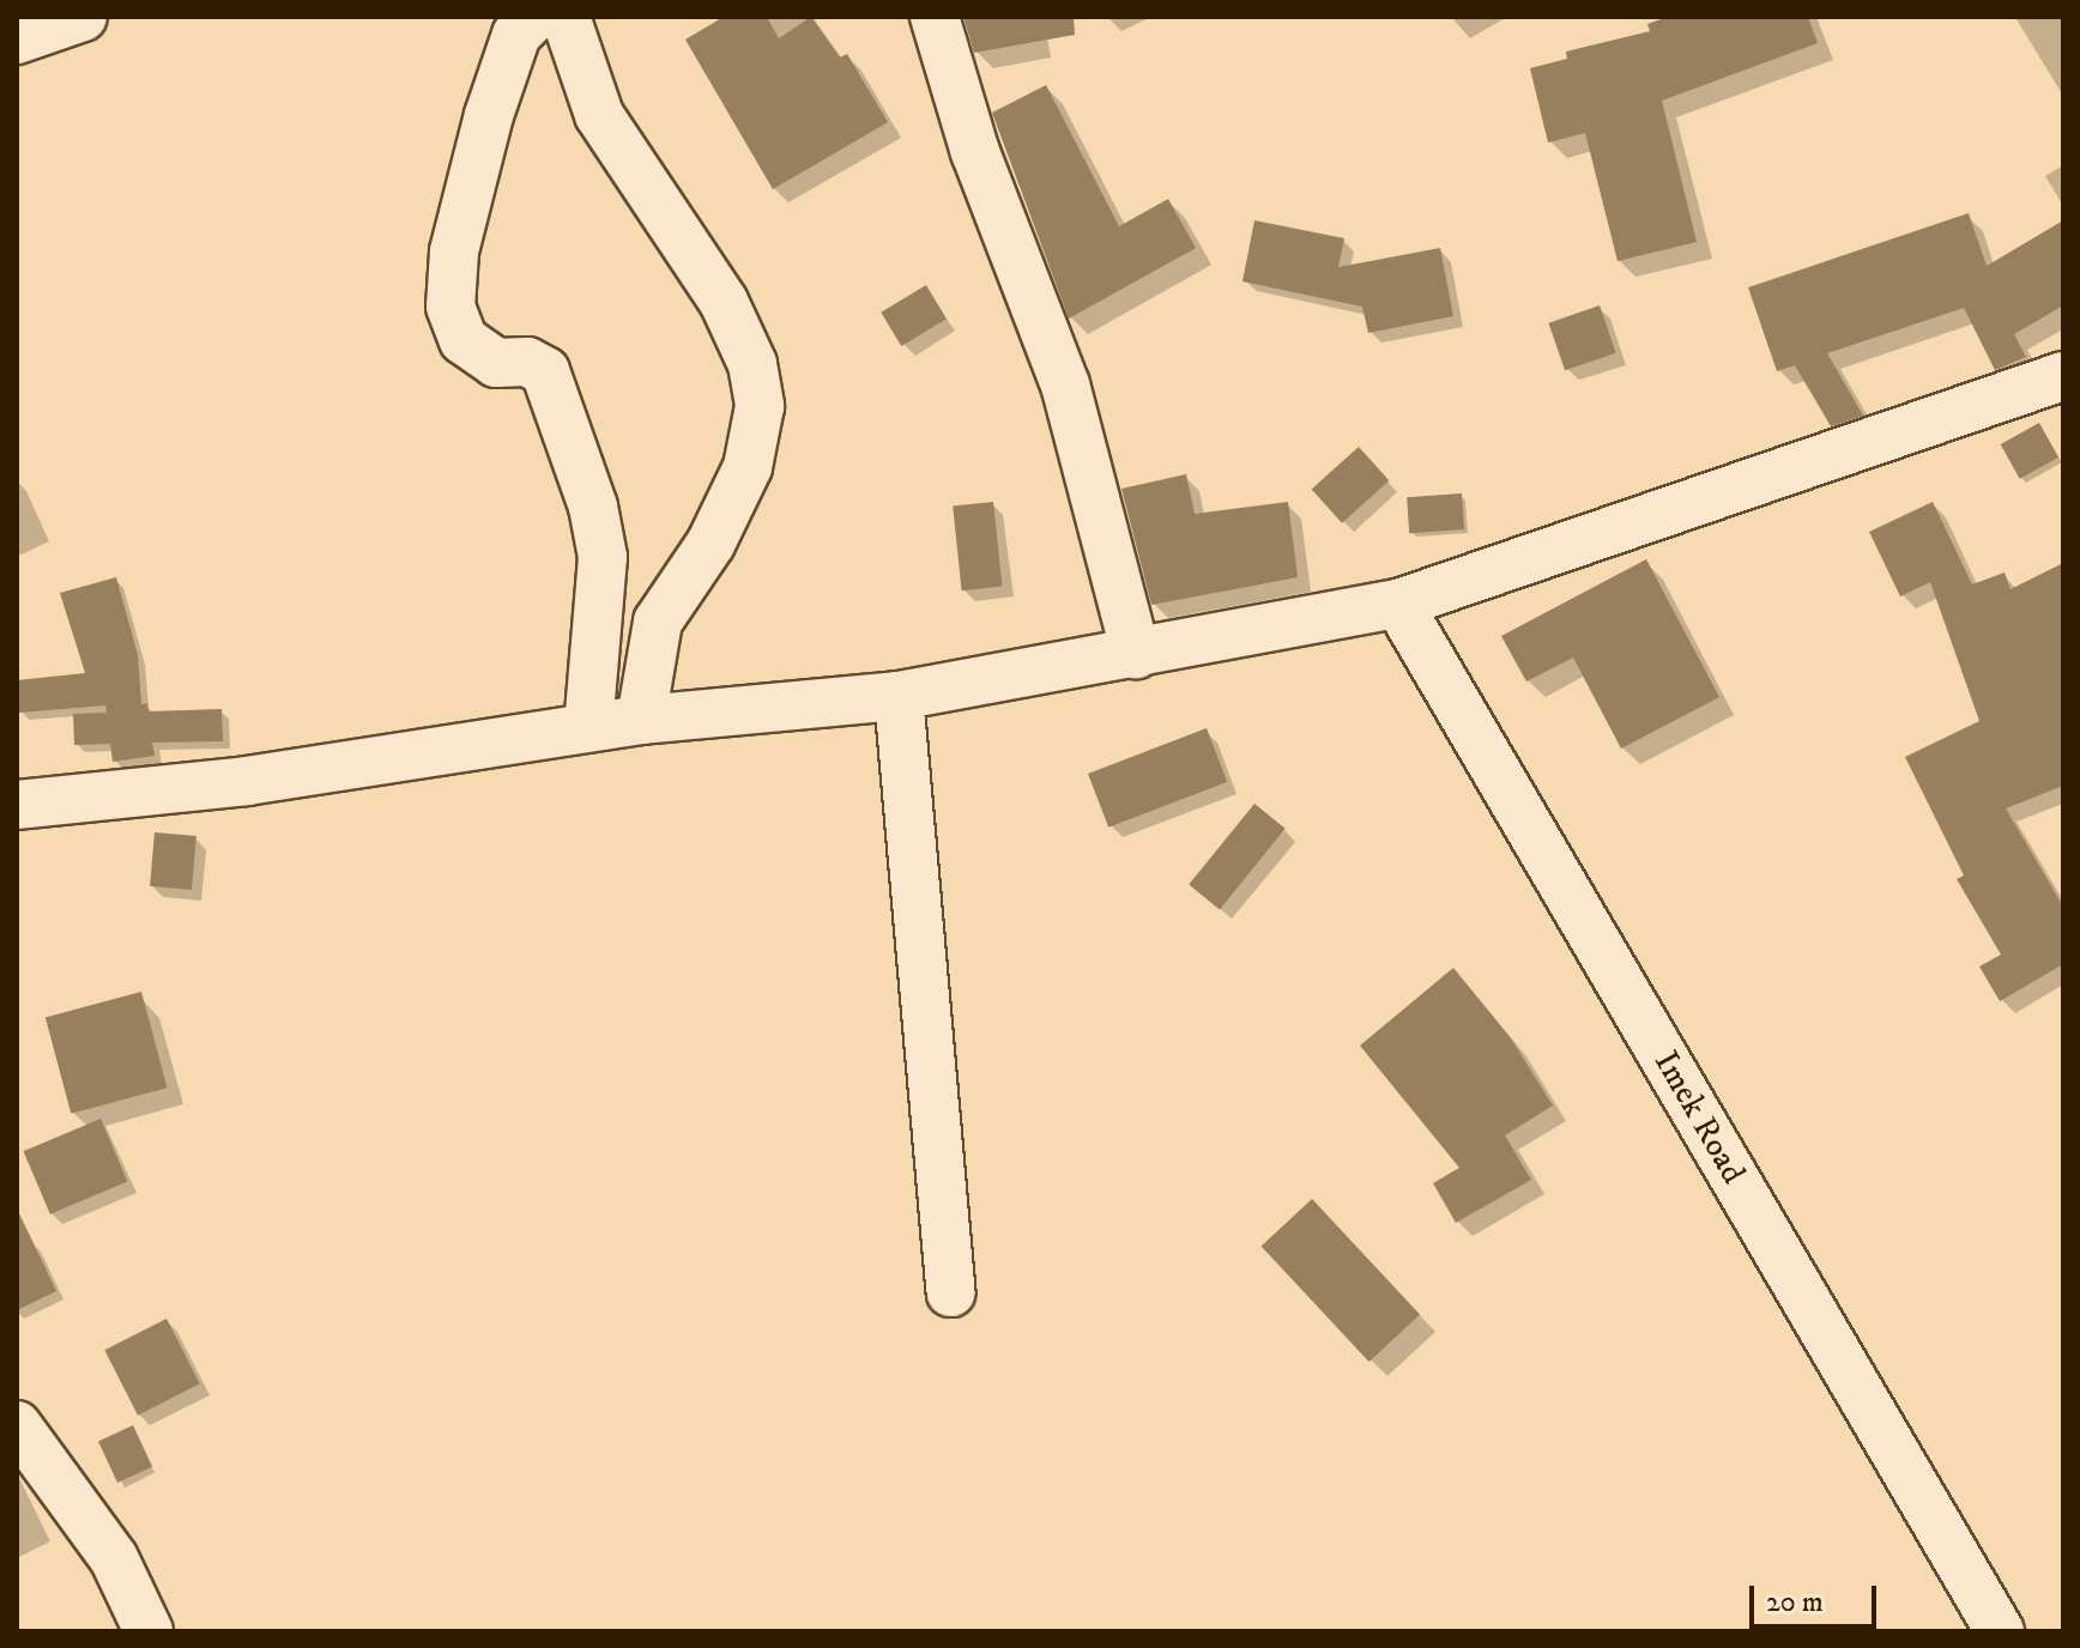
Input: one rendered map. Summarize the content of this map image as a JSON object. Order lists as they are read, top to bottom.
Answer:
{
  "streets": {
    "street": ["Imek Road"]
  },
  "scale_bar": "20 m"
}
